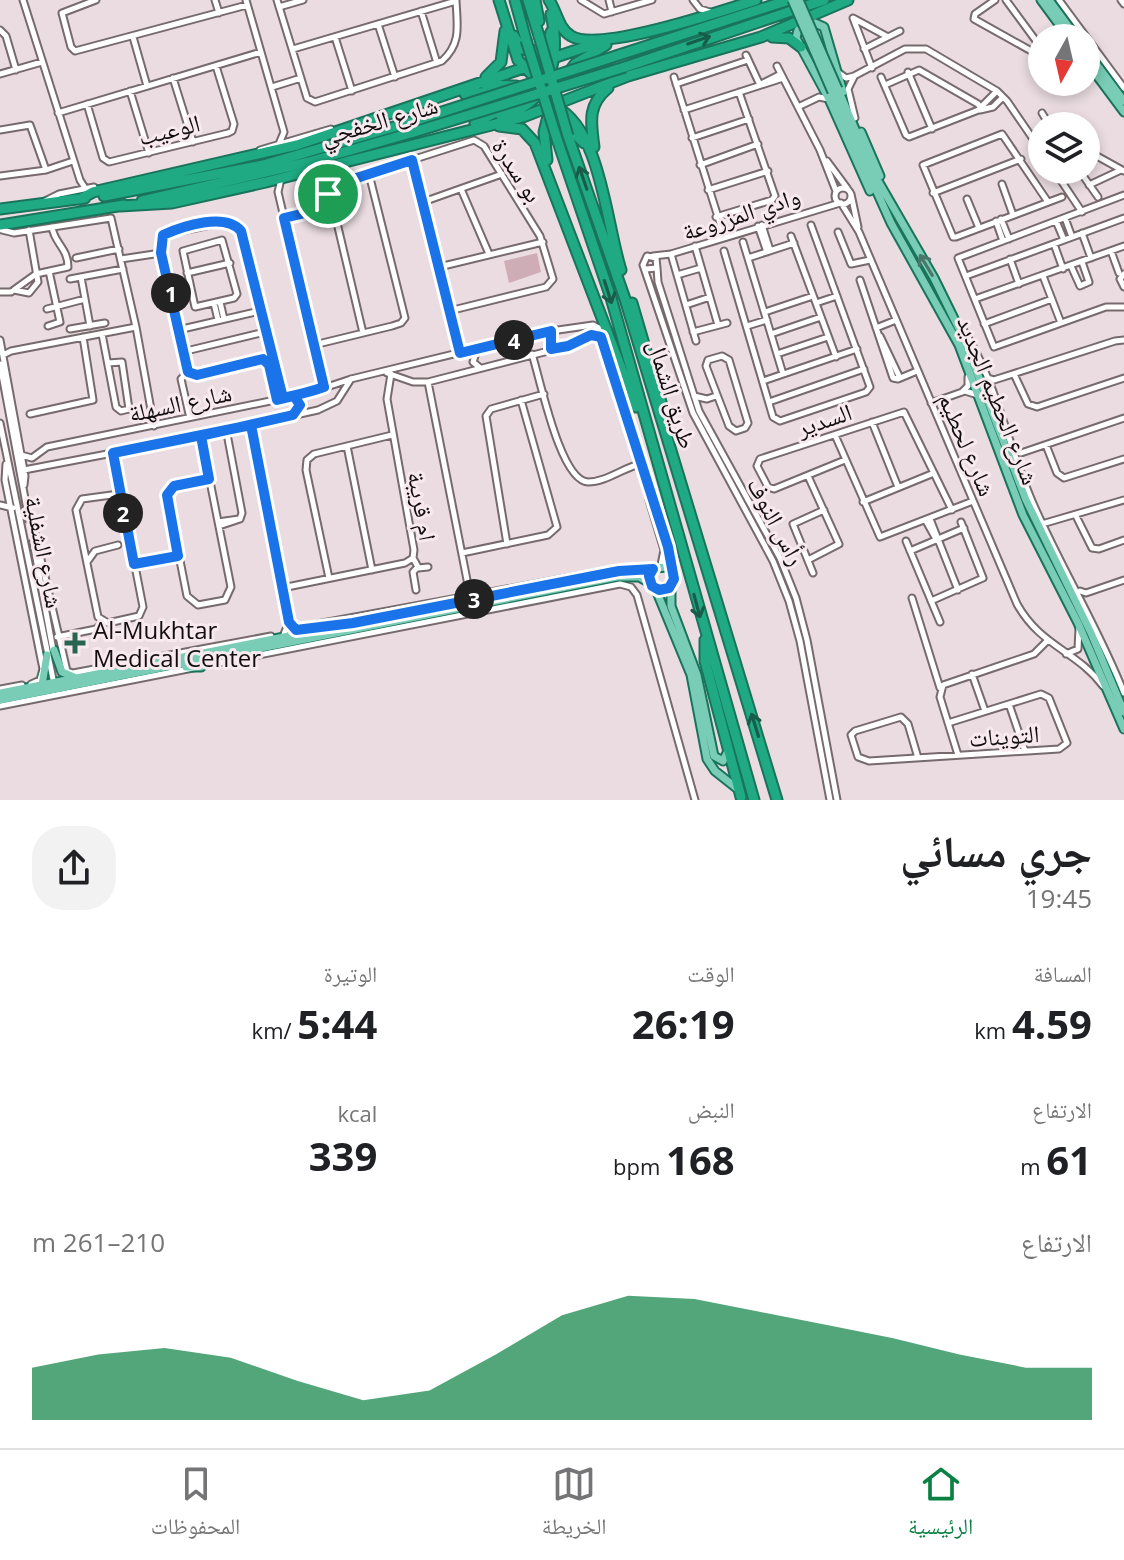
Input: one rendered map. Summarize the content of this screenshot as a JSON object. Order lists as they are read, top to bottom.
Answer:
{
  "streets": {
    "highway": ["شارع الخفجي", "طريق الشمال"],
    "main road": ["شارع الحطيم الجديد"],
    "street": [
      "الوعيب",
      "بو سدرة",
      "وادي المزروعة",
      "شارع السهلة",
      "السدير",
      "شارع لحطيم",
      "ام قريبة",
      "رأس النوف",
      "شارع الشفلية",
      "التوينات"
    ]
  },
  "crossings": [
    ["شارع الخفجي", "شارع الحطيم الجديد"],
    ["وادي المزروعة", "شارع لحطيم"],
    ["وادي المزروعة", "رأس النوف"],
    ["طريق الشمال", "شارع السهلة"],
    ["شارع الحطيم الجديد", "شارع لحطيم"],
    ["شارع السهلة", "ام قريبة"],
    ["شارع السهلة", "شارع الشفلية"]
  ],
  "places": {
    "health": ["Al-Mukhtar Medical Center"]
  },
  "north": "bottom",
  "page": {
    "pins": [
      "1",
      "4",
      "2",
      "3"
    ],
    "heading": ["جري مسائي", "19:45"],
    "stats": [
      ["المسافة", "4.59 km"],
      ["الوقت", "26:19"],
      ["الوتيرة", "5:44 /km"],
      ["الارتفاع", "61 m"],
      ["النبض", "168 bpm"],
      ["kcal", "339"]
    ],
    "chart": ["الارتفاع", "210–261 m"],
    "tabs": ["الرئيسية", "الخريطة", "المحفوظات"]
  }
}
